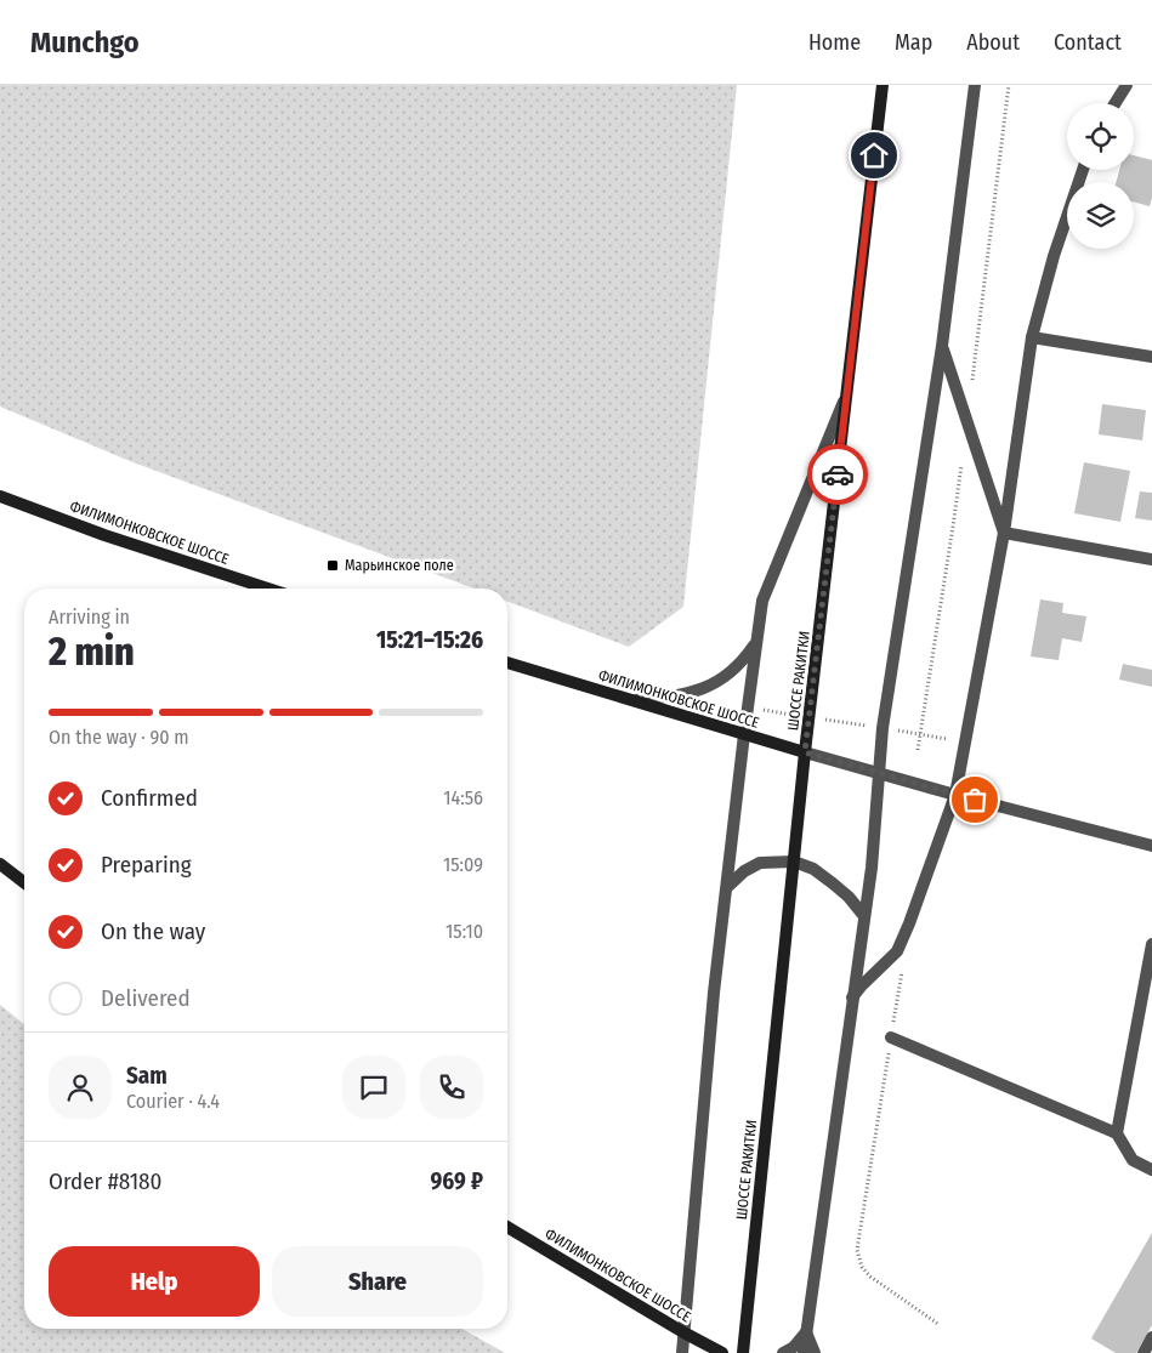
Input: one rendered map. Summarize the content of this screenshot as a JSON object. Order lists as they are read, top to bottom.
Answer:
{
  "streets": {
    "main road": ["ФИЛИМОНКОВСКОЕ ШОССЕ", "ШОССЕ РАКИТКИ"]
  },
  "crossings": [
    ["ФИЛИМОНКОВСКОЕ ШОССЕ", "ШОССЕ РАКИТКИ"]
  ],
  "places": {
    "transit": ["Марьинское поле"]
  },
  "page": {
    "header": "Munchgo",
    "nav": [
      "Home",
      "Map",
      "About",
      "Contact"
    ],
    "heading": ["2 min", "Arriving in", "15:21–15:26"],
    "panel": [
      "Sam",
      "Courier · 4.4",
      "Order #8180",
      "969 ₽"
    ],
    "bar": "On the way · 90 m",
    "list": [
      ["Confirmed", "14:56"],
      ["Preparing", "15:09"],
      ["On the way", "15:10"],
      "Delivered"
    ],
    "buttons": ["Help", "Share"]
  }
}
